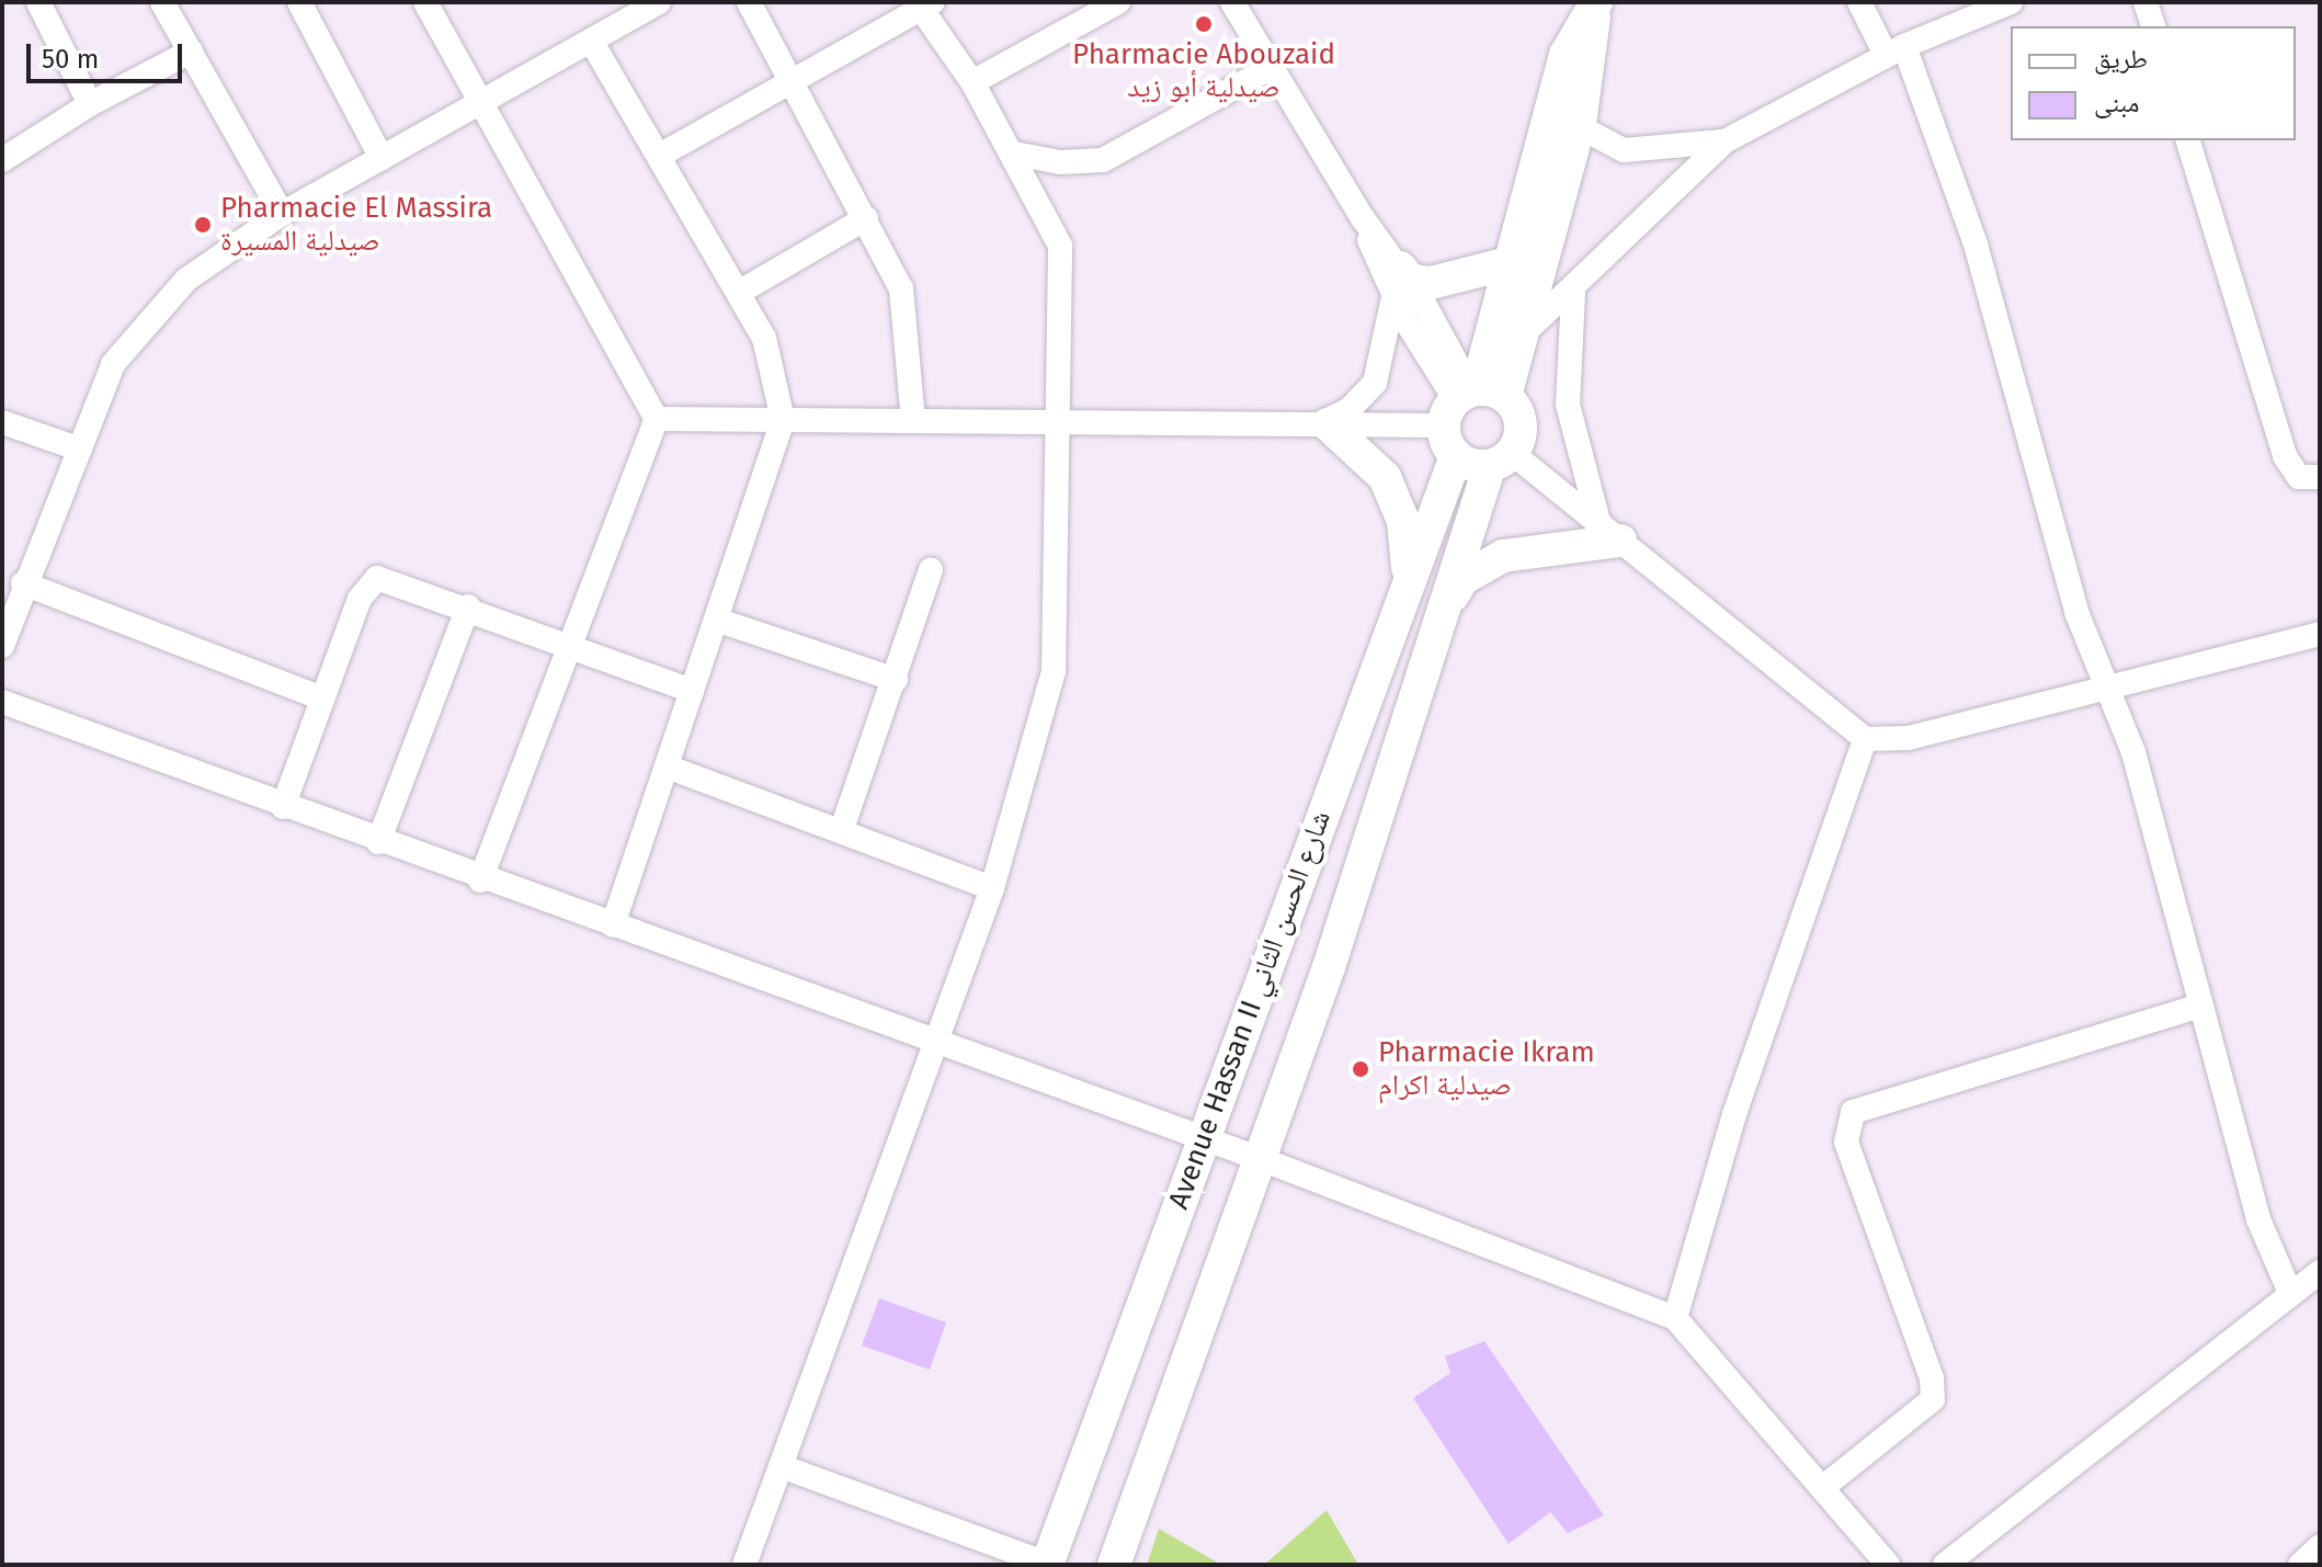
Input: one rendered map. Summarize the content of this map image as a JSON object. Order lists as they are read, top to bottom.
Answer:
{
  "streets": {
    "street": ["Avenue Hassan II شارع الحسن الثاني"]
  },
  "places": ["Pharmacie Abouzaid صيدلية أبو زيد", "Pharmacie El Massira صيدلية المسيرة", "Pharmacie Ikram صيدلية اكرام"],
  "legend": ["طريق", "مبنى"],
  "scale_bar": "50 m"
}
